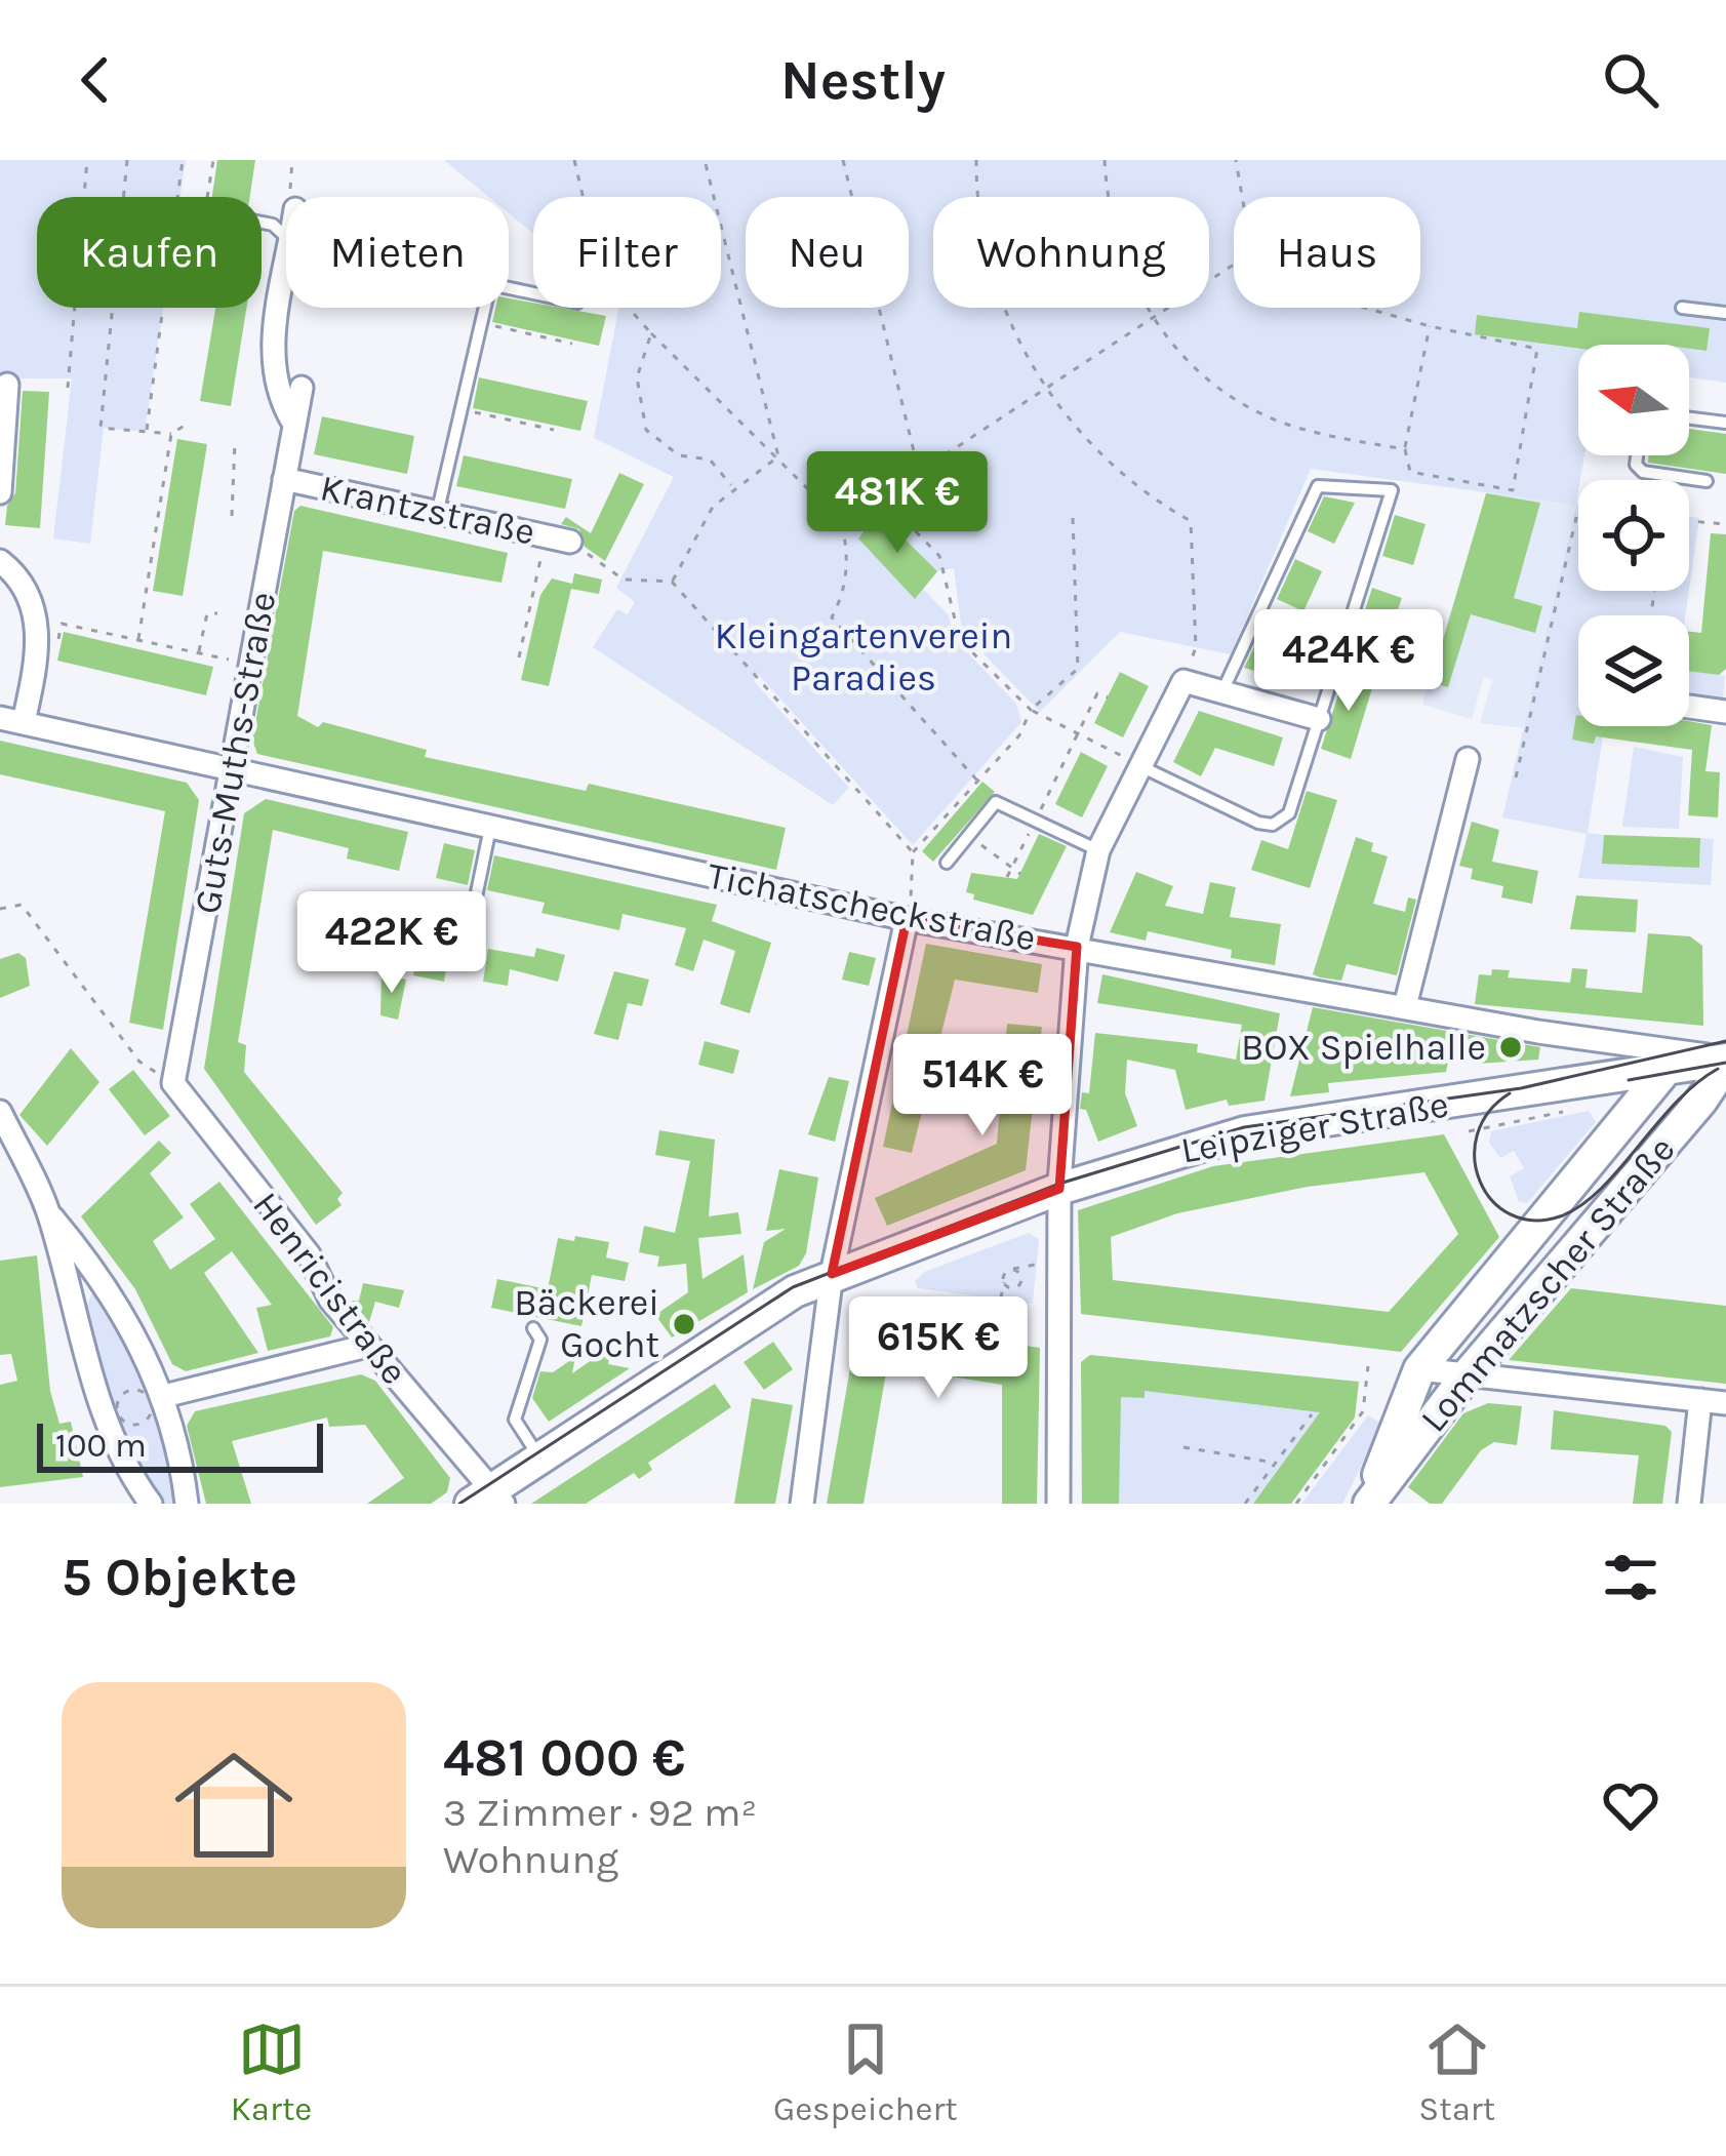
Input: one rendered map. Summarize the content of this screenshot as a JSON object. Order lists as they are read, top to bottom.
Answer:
{
  "streets": {
    "main road": ["Leipziger Straße", "Lommatzscher Straße"],
    "street": [
      "Krantzstraße",
      "Guts-Muths-Straße",
      "Tichatscheckstraße",
      "Henricistraße"
    ]
  },
  "crossings": [
    ["Krantzstraße", "Guts-Muths-Straße"],
    ["Guts-Muths-Straße", "Tichatscheckstraße"],
    ["Guts-Muths-Straße", "Henricistraße"],
    ["Tichatscheckstraße", "Leipziger Straße"],
    ["Tichatscheckstraße", "Lommatzscher Straße"],
    ["Leipziger Straße", "Lommatzscher Straße"],
    ["Leipziger Straße", "Henricistraße"]
  ],
  "parks": ["Kleingartenverein Paradies"],
  "places": ["BOX Spielhalle", "Bäckerei Gocht"],
  "scale_bar": "100 m",
  "north": "left",
  "page": {
    "header": "Nestly",
    "chip": [
      "Kaufen",
      "Mieten",
      "Filter",
      "Neu",
      "Wohnung",
      "Haus"
    ],
    "price": [
      "481K €",
      "424K €",
      "422K €",
      "514K €",
      "615K €"
    ],
    "scale": "100 m",
    "heading": "5 Objekte",
    "list": [
      {
        "name": "481 000 €",
        "note": "3 Zimmer · 92 m² · Wohnung"
      }
    ],
    "tabs": ["Karte", "Gespeichert", "Start"]
  }
}
